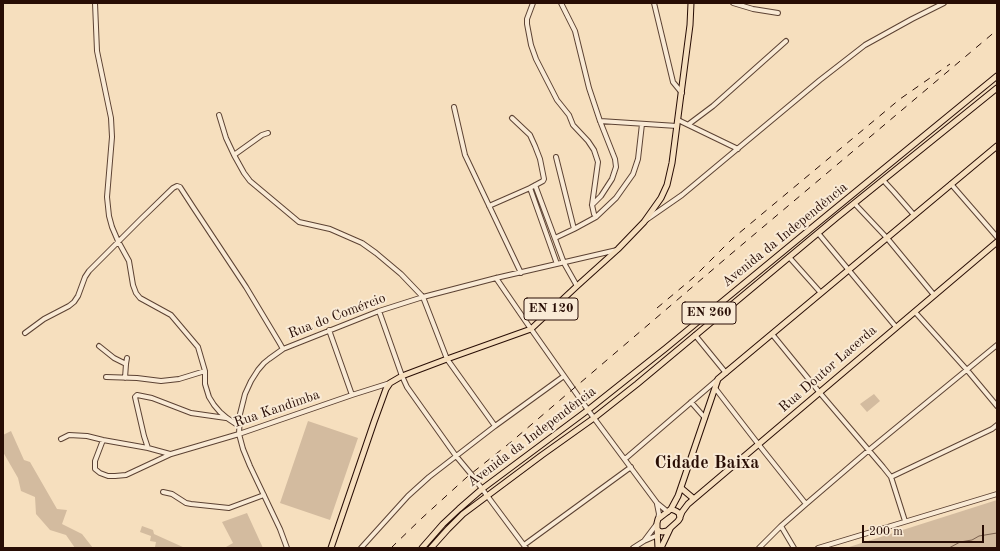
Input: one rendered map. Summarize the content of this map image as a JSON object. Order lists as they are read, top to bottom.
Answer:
{
  "streets": {
    "main road": [
      "Avenida da Independência",
      "EN 120",
      "EN 260",
      "Rua Doutor Lacerda"
    ],
    "street": ["Rua do Comércio", "Rua Kandimba"]
  },
  "crossings": [
    ["EN 120", "Rua do Comércio"],
    ["EN 120", "Rua Kandimba"],
    ["Rua do Comércio", "Rua Kandimba"]
  ],
  "districts": ["Cidade Baixa"],
  "scale_bar": "200 m"
}
